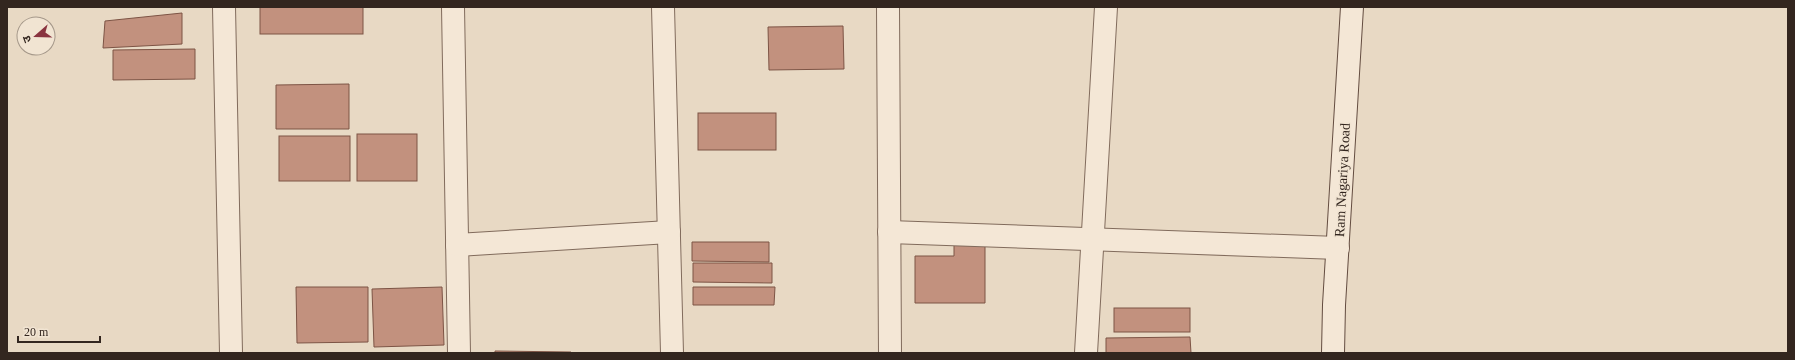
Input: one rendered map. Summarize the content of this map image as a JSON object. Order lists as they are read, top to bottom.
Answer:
{
  "streets": {
    "street": ["Ram Nagariya Road"]
  },
  "scale_bar": "20 m",
  "north": "left"
}
